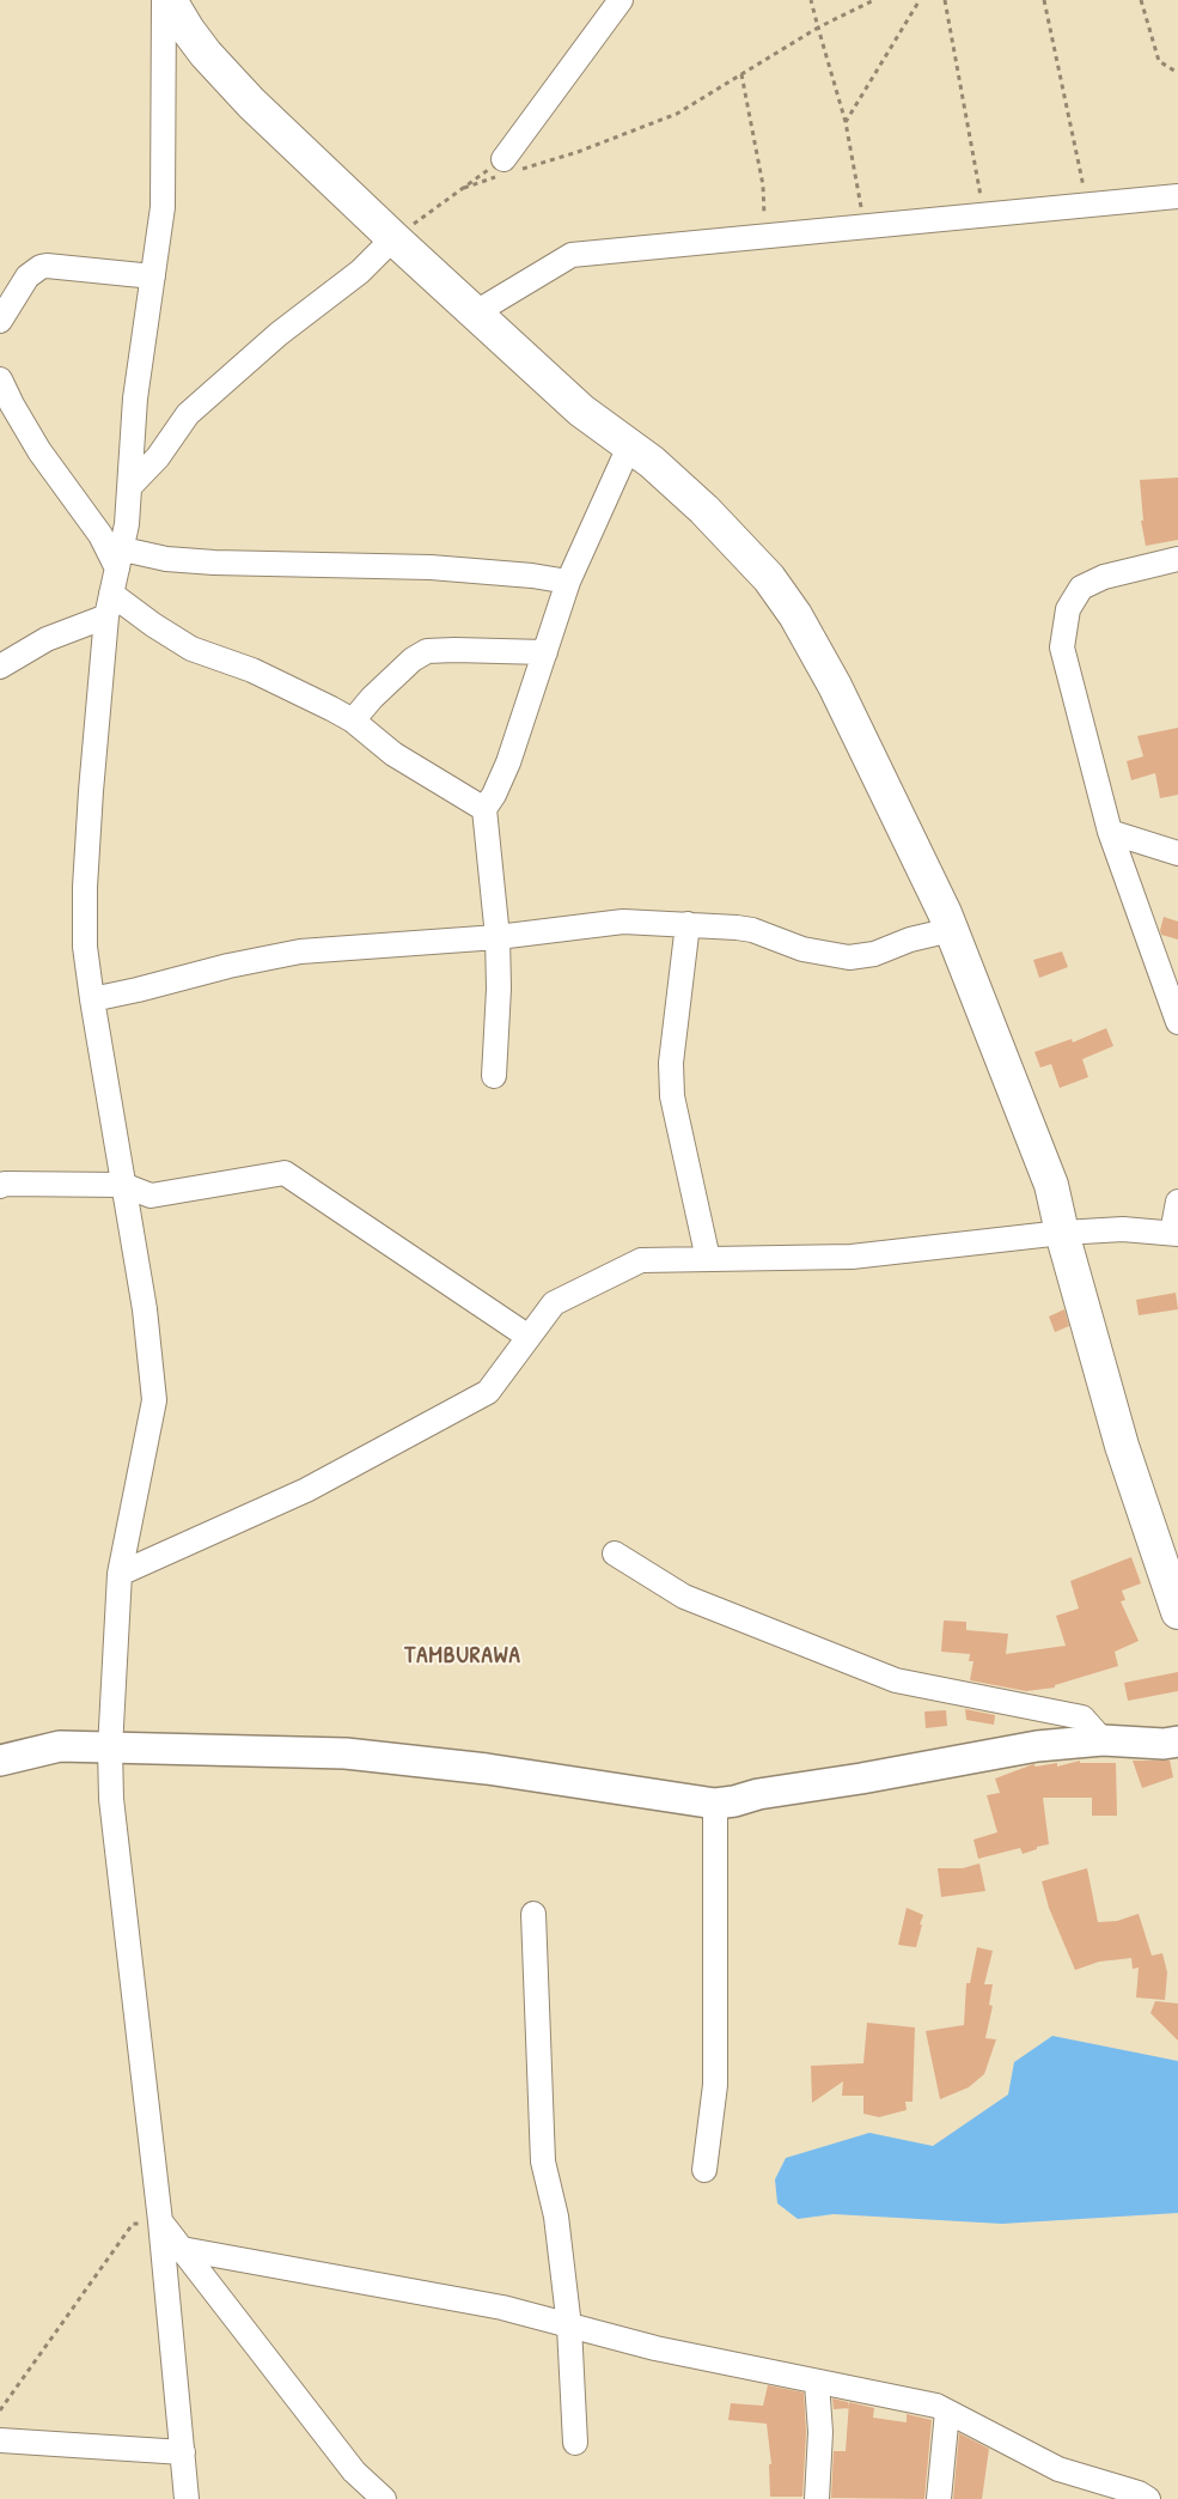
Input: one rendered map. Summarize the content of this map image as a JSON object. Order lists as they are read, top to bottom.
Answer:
{
  "districts": ["TAMBURAWA"]
}
